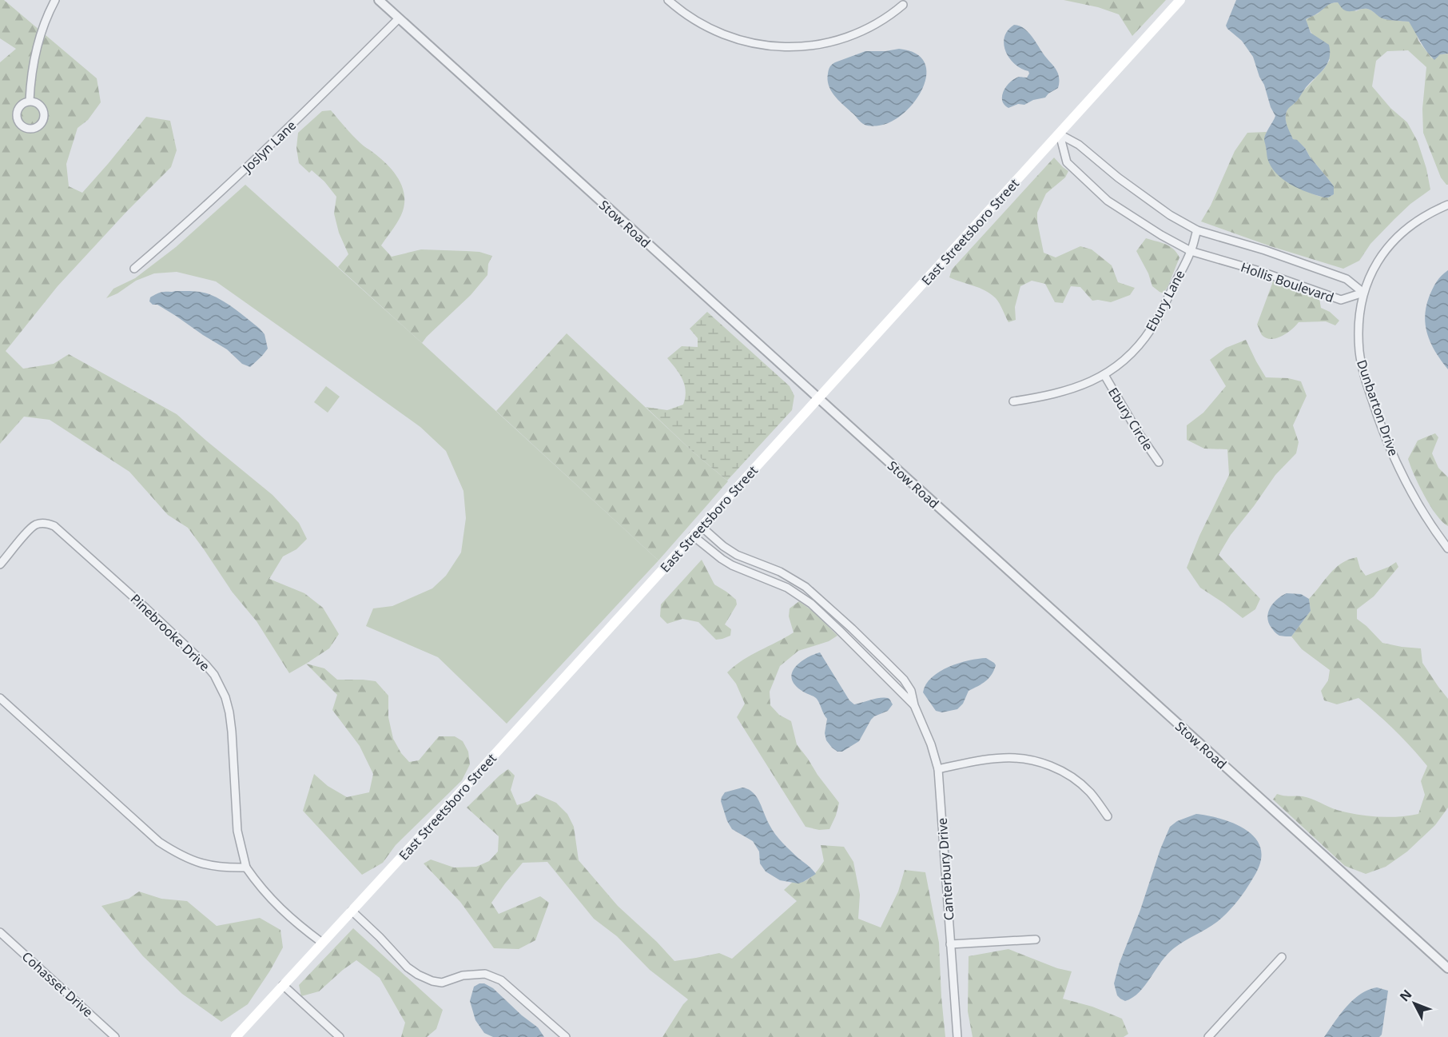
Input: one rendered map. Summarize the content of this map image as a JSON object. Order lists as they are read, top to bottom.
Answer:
{
  "streets": {
    "main road": ["East Streetsboro Street"],
    "street": [
      "Joslyn Lane",
      "Stow Road",
      "Hollis Boulevard",
      "Ebury Lane",
      "Dunbarton Drive",
      "Ebury Circle",
      "Pinebrooke Drive",
      "Canterbury Drive",
      "Cohasset Drive"
    ]
  },
  "crossings": [
    ["Joslyn Lane", "Stow Road"],
    ["Stow Road", "East Streetsboro Street"],
    ["East Streetsboro Street", "Hollis Boulevard"],
    ["East Streetsboro Street", "Pinebrooke Drive"],
    ["East Streetsboro Street", "Canterbury Drive"],
    ["Hollis Boulevard", "Ebury Lane"],
    ["Hollis Boulevard", "Dunbarton Drive"],
    ["Ebury Lane", "Ebury Circle"]
  ],
  "north": "top left"
}
